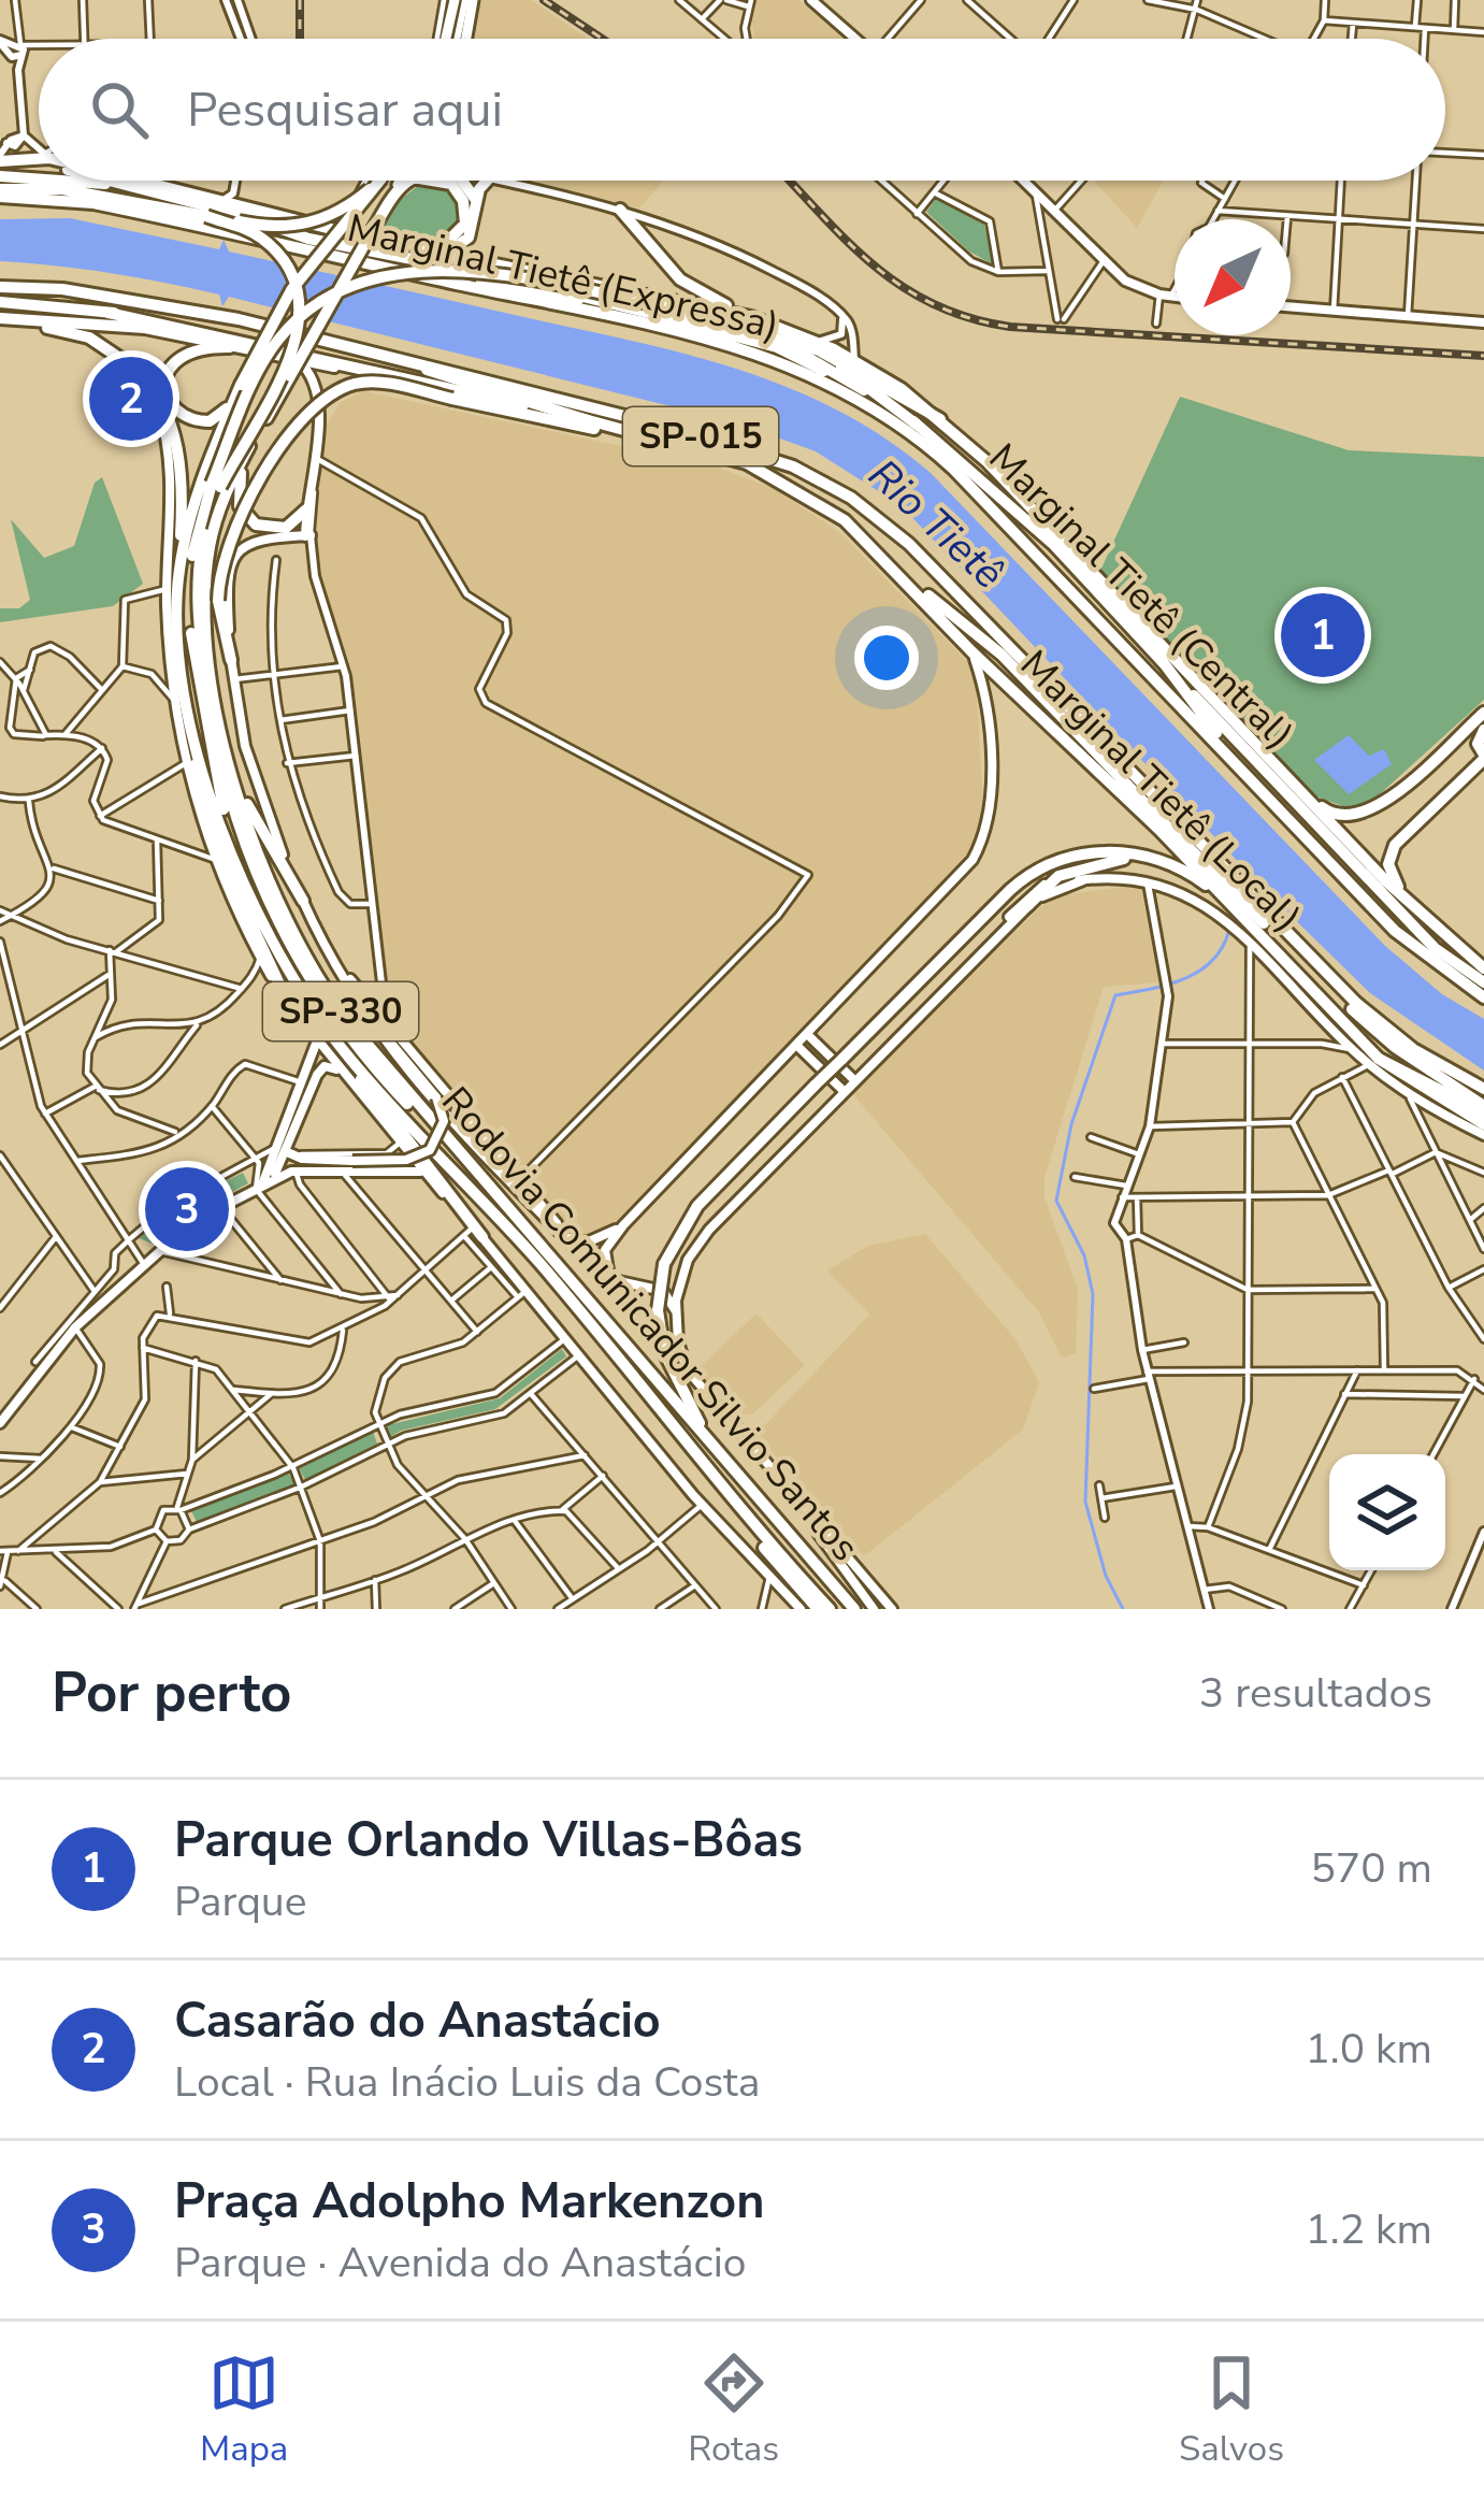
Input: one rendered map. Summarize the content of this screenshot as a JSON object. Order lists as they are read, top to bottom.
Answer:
{
  "streets": {
    "highway": [
      "Marginal Tietê (Expressa)",
      "SP-015",
      "Marginal Tietê (Central)",
      "Marginal Tietê (Local)",
      "SP-330",
      "Rodovia Comunicador Silvio Santos"
    ]
  },
  "water": ["Rio Tietê"],
  "north": "bottom left",
  "page": {
    "search": "Pesquisar aqui",
    "pins": ["2", "1", "3"],
    "heading": ["Por perto", "3 resultados"],
    "list": [
      {
        "mark": "1",
        "name": "Parque Orlando Villas-Bôas",
        "note": "Parque",
        "value": "570 m"
      },
      {
        "mark": "2",
        "name": "Casarão do Anastácio",
        "note": "Local · Rua Inácio Luis da Costa",
        "value": "1.0 km"
      },
      {
        "mark": "3",
        "name": "Praça Adolpho Markenzon",
        "note": "Parque · Avenida do Anastácio",
        "value": "1.2 km"
      }
    ],
    "nav": ["Mapa", "Rotas", "Salvos"]
  }
}
